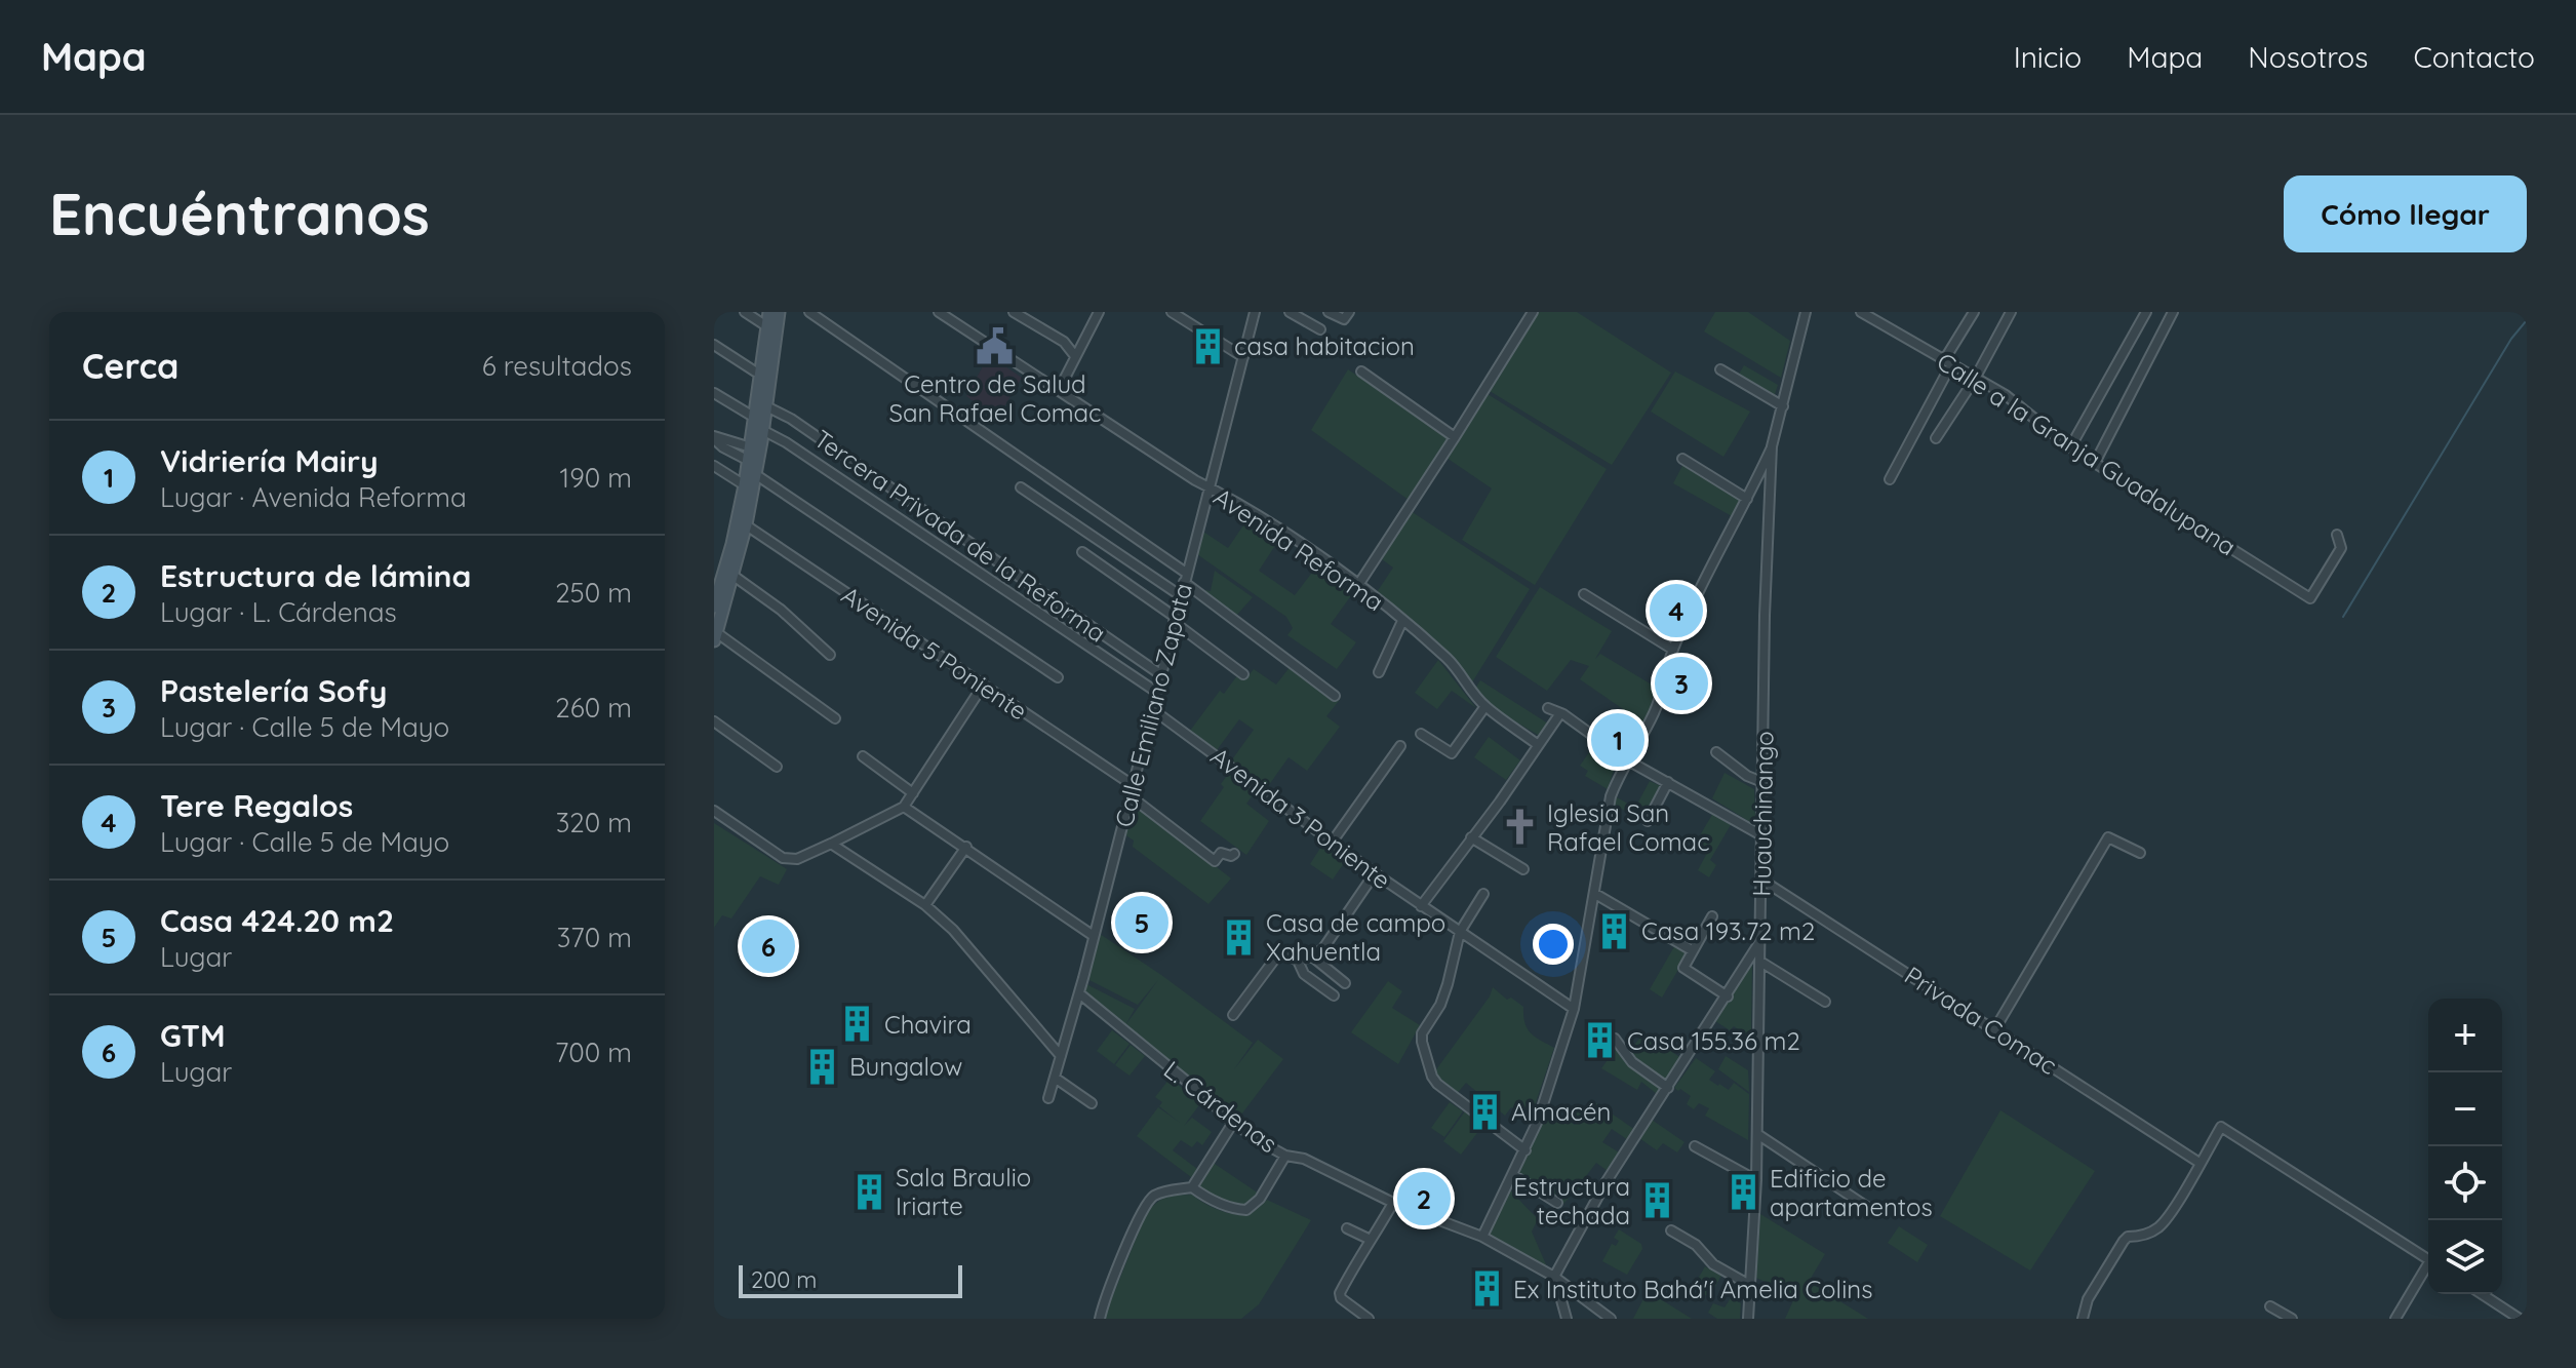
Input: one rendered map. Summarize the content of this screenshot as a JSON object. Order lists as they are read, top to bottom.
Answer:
{
  "streets": {
    "street": [
      "Calle a la Granja Guadalupana",
      "Tercera Privada de la Reforma",
      "Avenida Reforma",
      "Avenida 5 Poniente",
      "Calle Emiliano Zapata",
      "Huauchinango",
      "Avenida 3 Poniente",
      "Privada Comac",
      "L. Cárdenas"
    ]
  },
  "crossings": [
    ["Tercera Privada de la Reforma", "Calle Emiliano Zapata"],
    ["Avenida Reforma", "Calle Emiliano Zapata"],
    ["Avenida 5 Poniente", "Calle Emiliano Zapata"],
    ["Calle Emiliano Zapata", "Avenida 3 Poniente"],
    ["Calle Emiliano Zapata", "L. Cárdenas"],
    ["Huauchinango", "Privada Comac"]
  ],
  "places": {
    "public building": ["Centro de Salud San Rafael Comac"],
    "building": [
      "casa habitacion",
      "Casa 193.72 m2",
      "Casa de campo Xahuentla",
      "Chavira",
      "Casa 155.36 m2",
      "Bungalow",
      "Almacén",
      "Sala Braulio Iriarte",
      "Edificio de apartamentos",
      "Estructura techada",
      "Ex Instituto Bahá'í Amelia Colins"
    ],
    "church": ["Iglesia San Rafael Comac"]
  },
  "scale_bar": "200 m",
  "page": {
    "header": "Mapa",
    "nav": [
      "Inicio",
      "Mapa",
      "Nosotros",
      "Contacto"
    ],
    "buttons": "Cómo llegar",
    "title": "Encuéntranos",
    "heading": ["Cerca", "6 resultados"],
    "list": [
      {
        "mark": "1",
        "name": "Vidriería Mairy",
        "note": "Lugar · Avenida Reforma",
        "value": "190 m"
      },
      {
        "mark": "2",
        "name": "Estructura de lámina",
        "note": "Lugar · L. Cárdenas",
        "value": "250 m"
      },
      {
        "mark": "3",
        "name": "Pastelería Sofy",
        "note": "Lugar · Calle 5 de Mayo",
        "value": "260 m"
      },
      {
        "mark": "4",
        "name": "Tere Regalos",
        "note": "Lugar · Calle 5 de Mayo",
        "value": "320 m"
      },
      {
        "mark": "5",
        "name": "Casa 424.20 m2",
        "note": "Lugar",
        "value": "370 m"
      },
      {
        "mark": "6",
        "name": "GTM",
        "note": "Lugar",
        "value": "700 m"
      }
    ],
    "pins": [
      "4",
      "3",
      "1",
      "5",
      "6",
      "2"
    ],
    "map_buttons": ["+", "−"],
    "scale": "200 m"
  }
}
